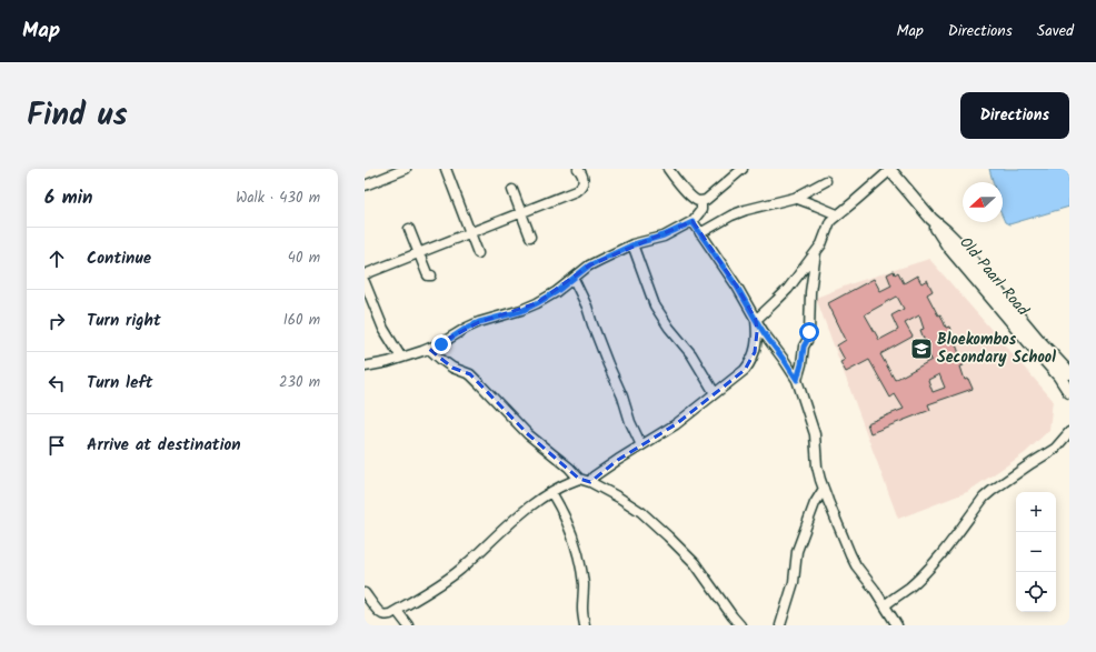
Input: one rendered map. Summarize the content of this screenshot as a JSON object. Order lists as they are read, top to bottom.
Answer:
{
  "streets": {
    "main road": ["Old Paarl Road"]
  },
  "places": {
    "school or university": ["Bloekombos Secondary School"]
  },
  "north": "left",
  "page": {
    "header": "Map",
    "nav": ["Map", "Directions", "Saved"],
    "title": "Find us",
    "buttons": "Directions",
    "heading": ["6 min", "Walk · 430 m"],
    "list": [
      ["Continue", "40 m"],
      ["Turn right", "160 m"],
      ["Turn left", "230 m"],
      "Arrive at destination"
    ],
    "map_buttons": ["+", "−"]
  }
}
